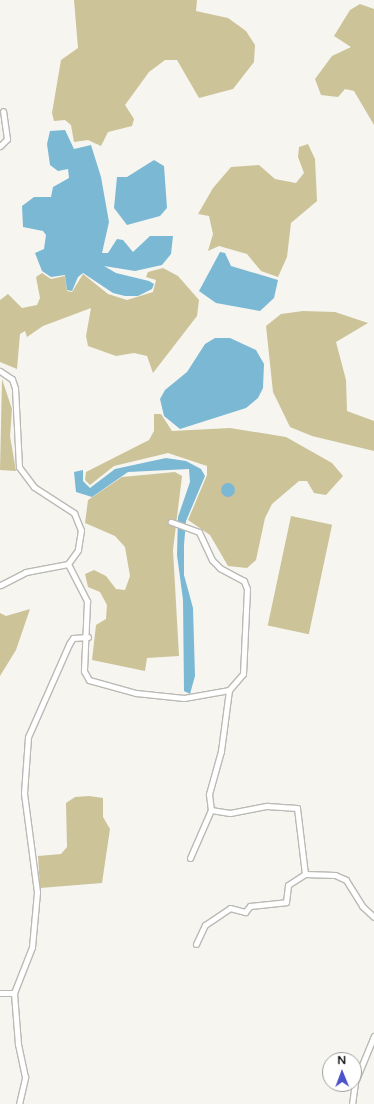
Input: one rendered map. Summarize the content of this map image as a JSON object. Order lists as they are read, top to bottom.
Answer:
{
  "north": "top"
}
